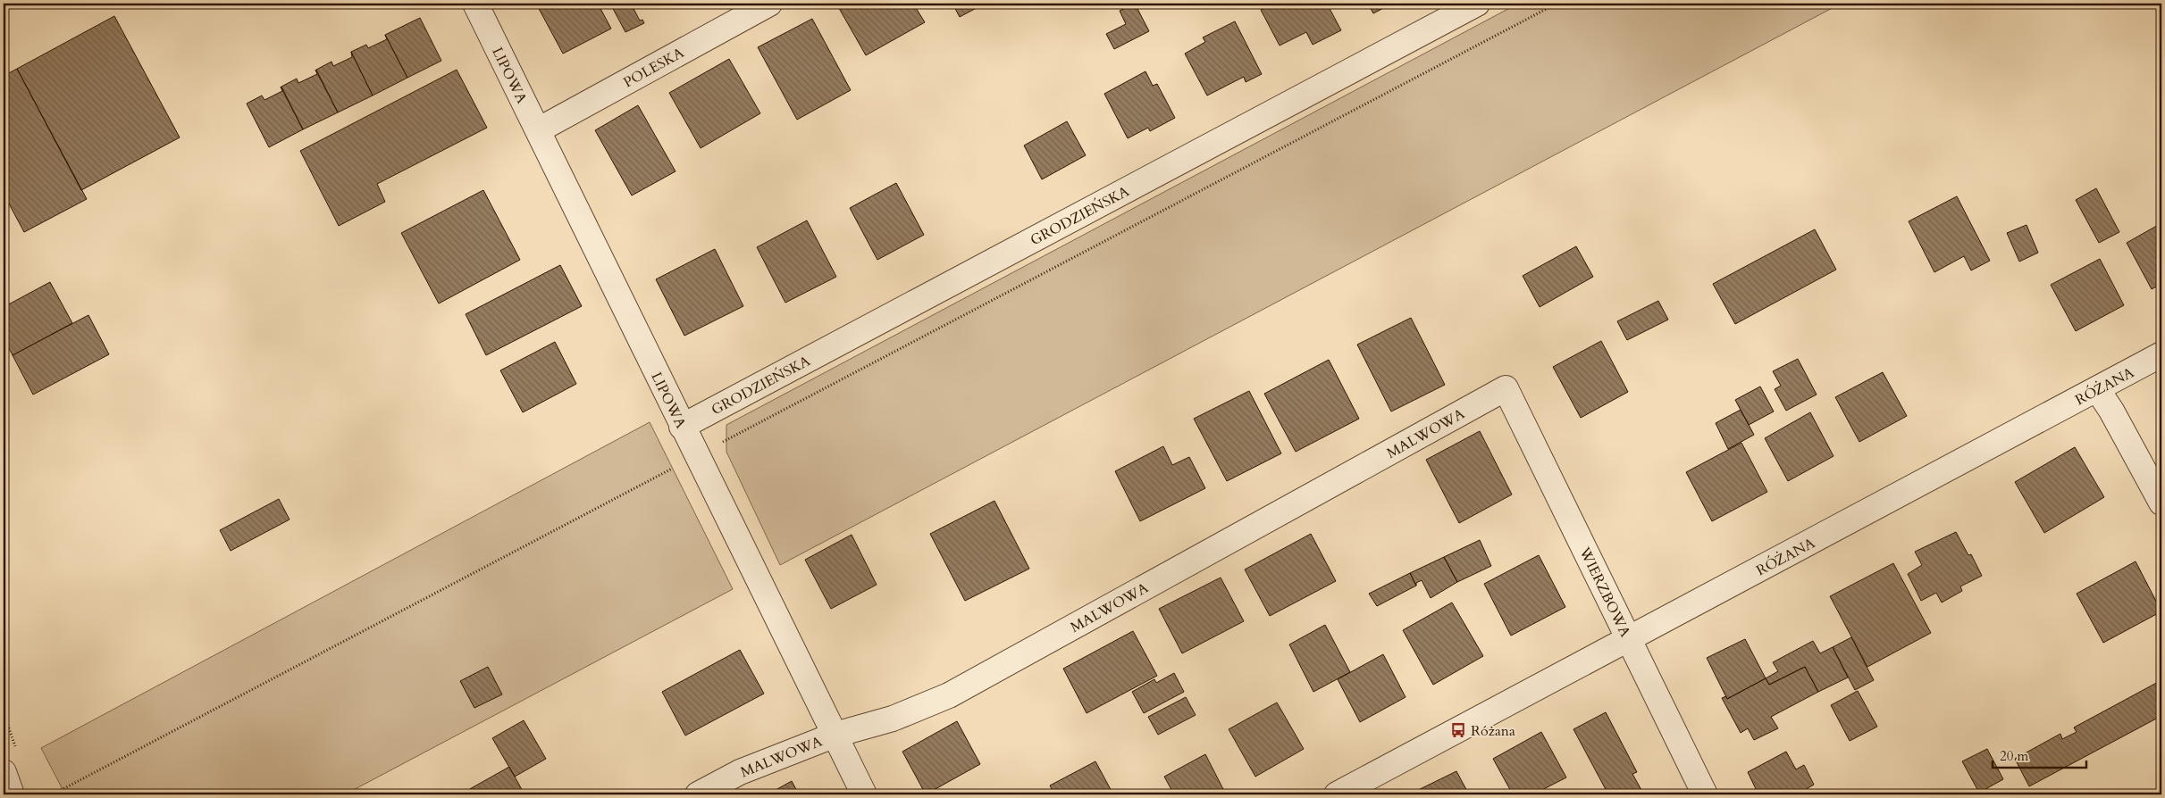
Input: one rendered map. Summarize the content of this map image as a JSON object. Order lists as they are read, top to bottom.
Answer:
{
  "streets": {
    "street": [
      "POLESKA",
      "LIPOWA",
      "GRODZIEŃSKA",
      "RÓŻANA",
      "MALWOWA",
      "WIERZBOWA"
    ]
  },
  "crossings": [
    ["POLESKA", "LIPOWA"],
    ["LIPOWA", "GRODZIEŃSKA"],
    ["LIPOWA", "MALWOWA"],
    ["RÓŻANA", "WIERZBOWA"],
    ["MALWOWA", "WIERZBOWA"]
  ],
  "places": {
    "bus stop": ["Różana"]
  },
  "scale_bar": "20 m"
}
